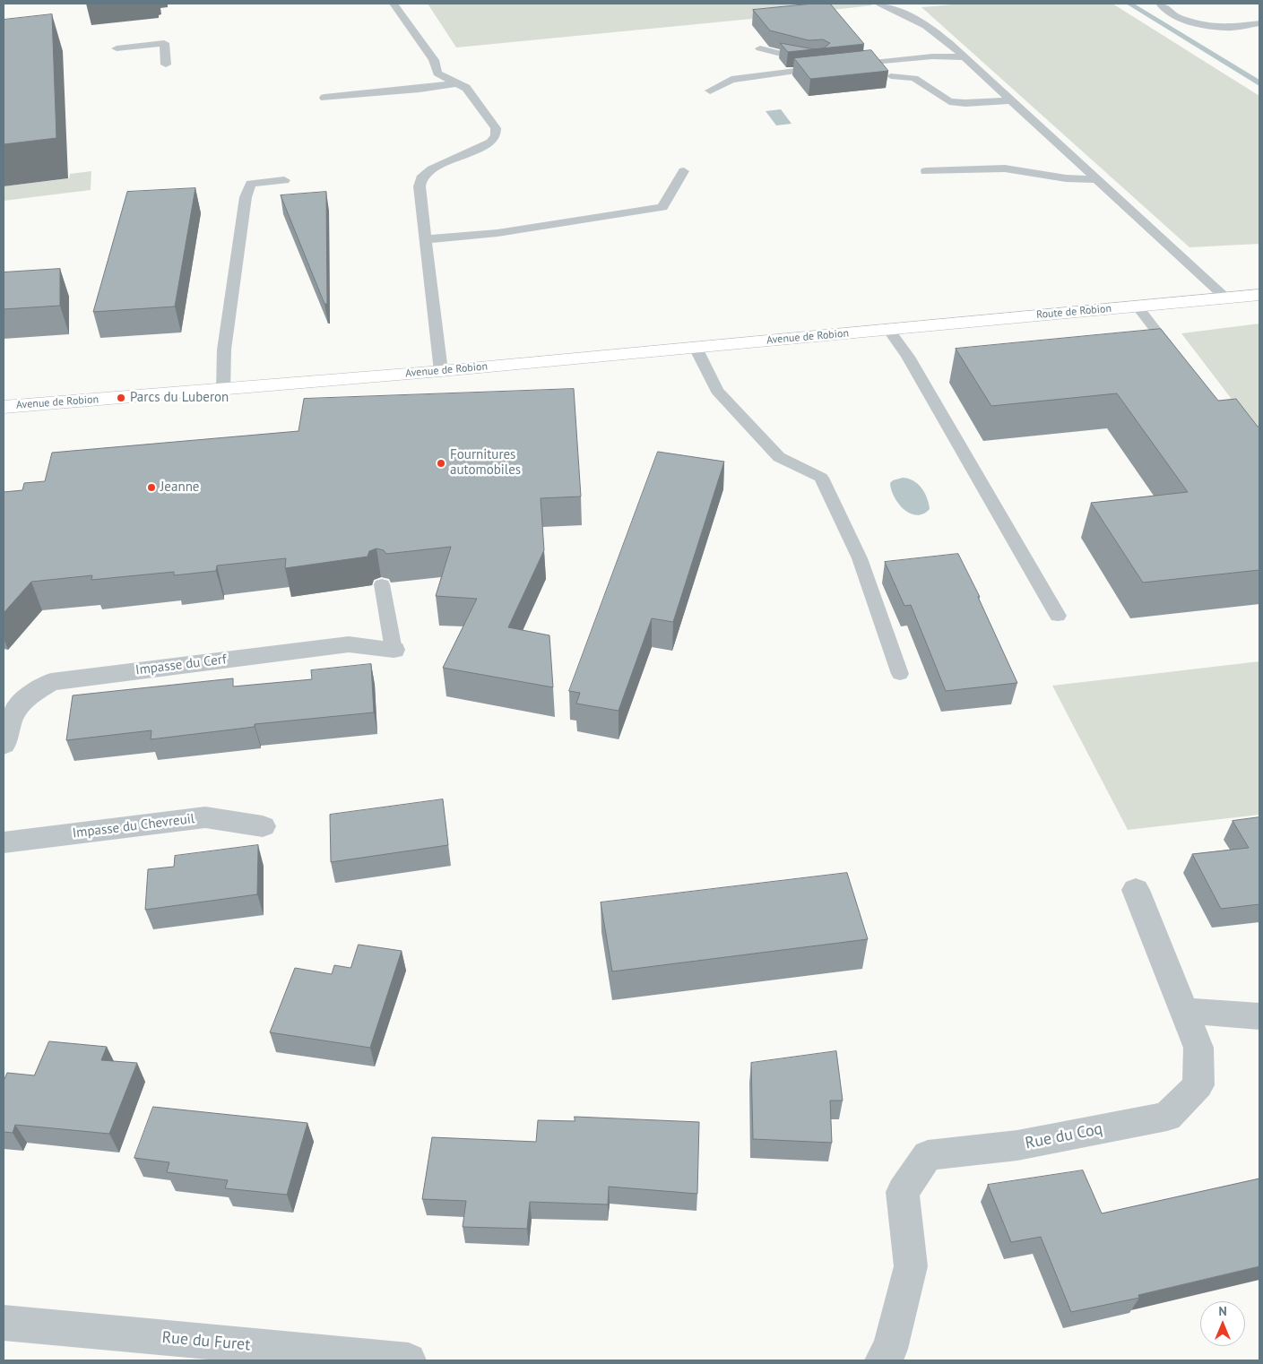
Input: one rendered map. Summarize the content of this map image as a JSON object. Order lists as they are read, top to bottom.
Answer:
{
  "streets": {
    "main road": ["Route de Robion", "Avenue de Robion"],
    "street": [
      "Impasse du Cerf",
      "Impasse du Chevreuil",
      "Rue du Coq",
      "Rue du Furet"
    ]
  },
  "crossings": [
    ["Route de Robion", "Avenue de Robion"]
  ],
  "places": ["Parcs du Luberon", "Fournitures automobiles", "Jeanne"],
  "north": "top"
}
